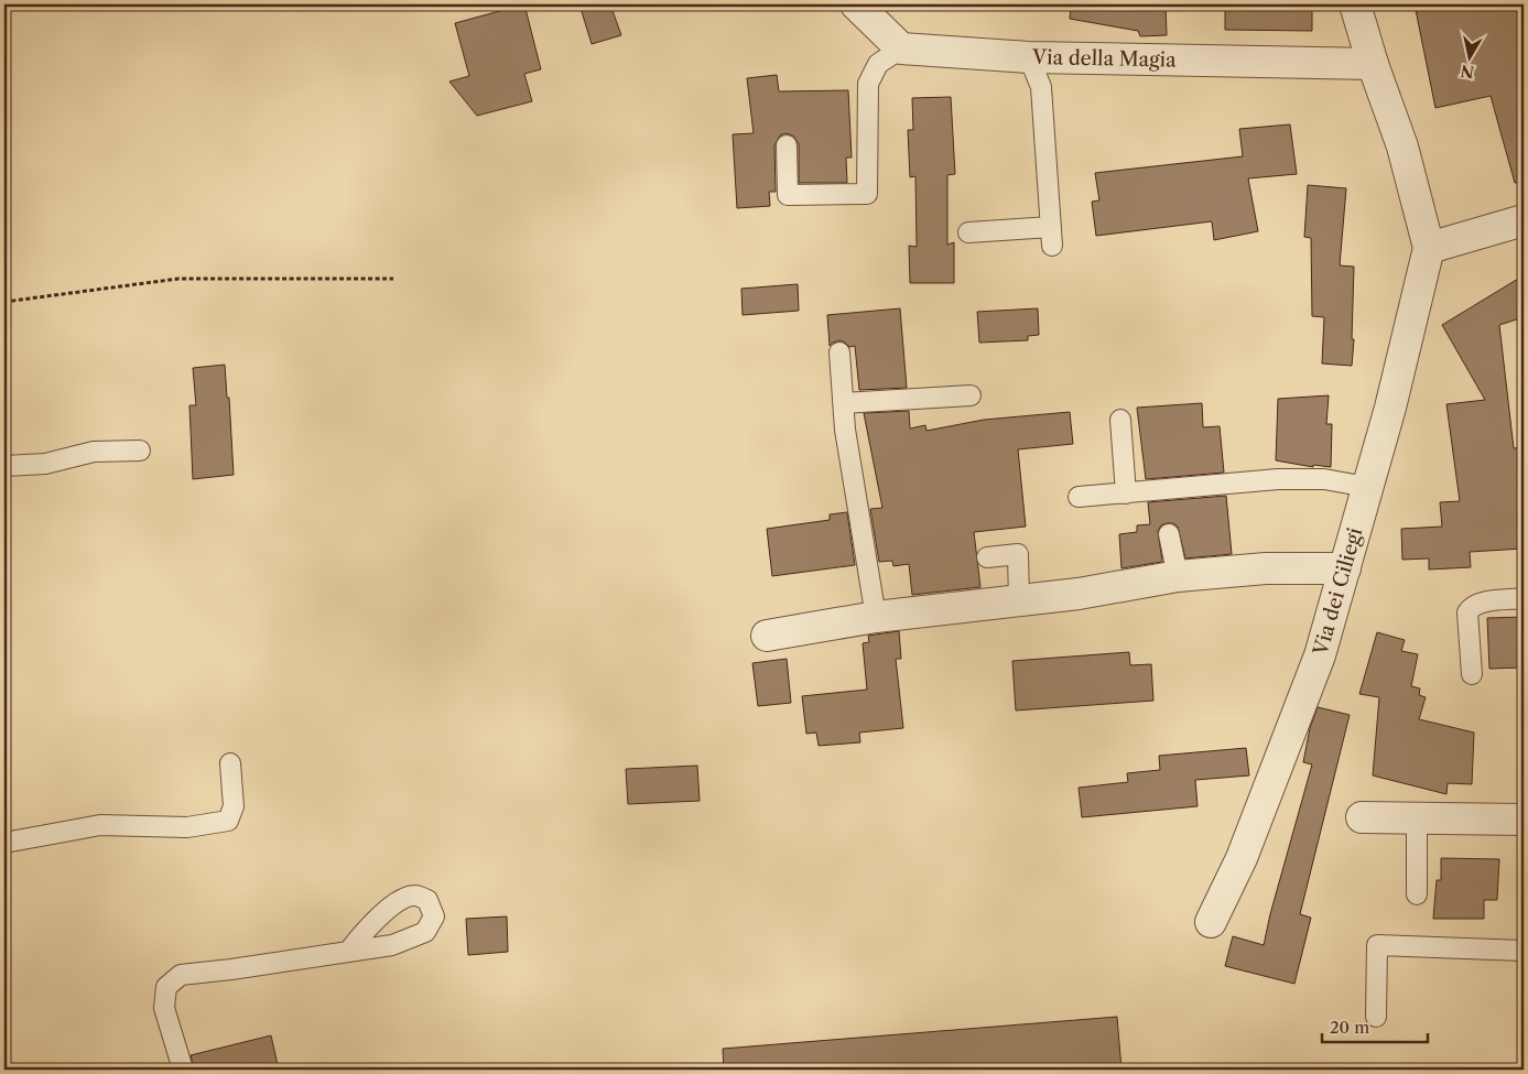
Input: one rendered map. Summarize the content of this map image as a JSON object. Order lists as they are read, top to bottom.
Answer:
{
  "streets": {
    "street": ["Via della Magia", "Via dei Ciliegi"]
  },
  "scale_bar": "20 m",
  "north": "bottom"
}
